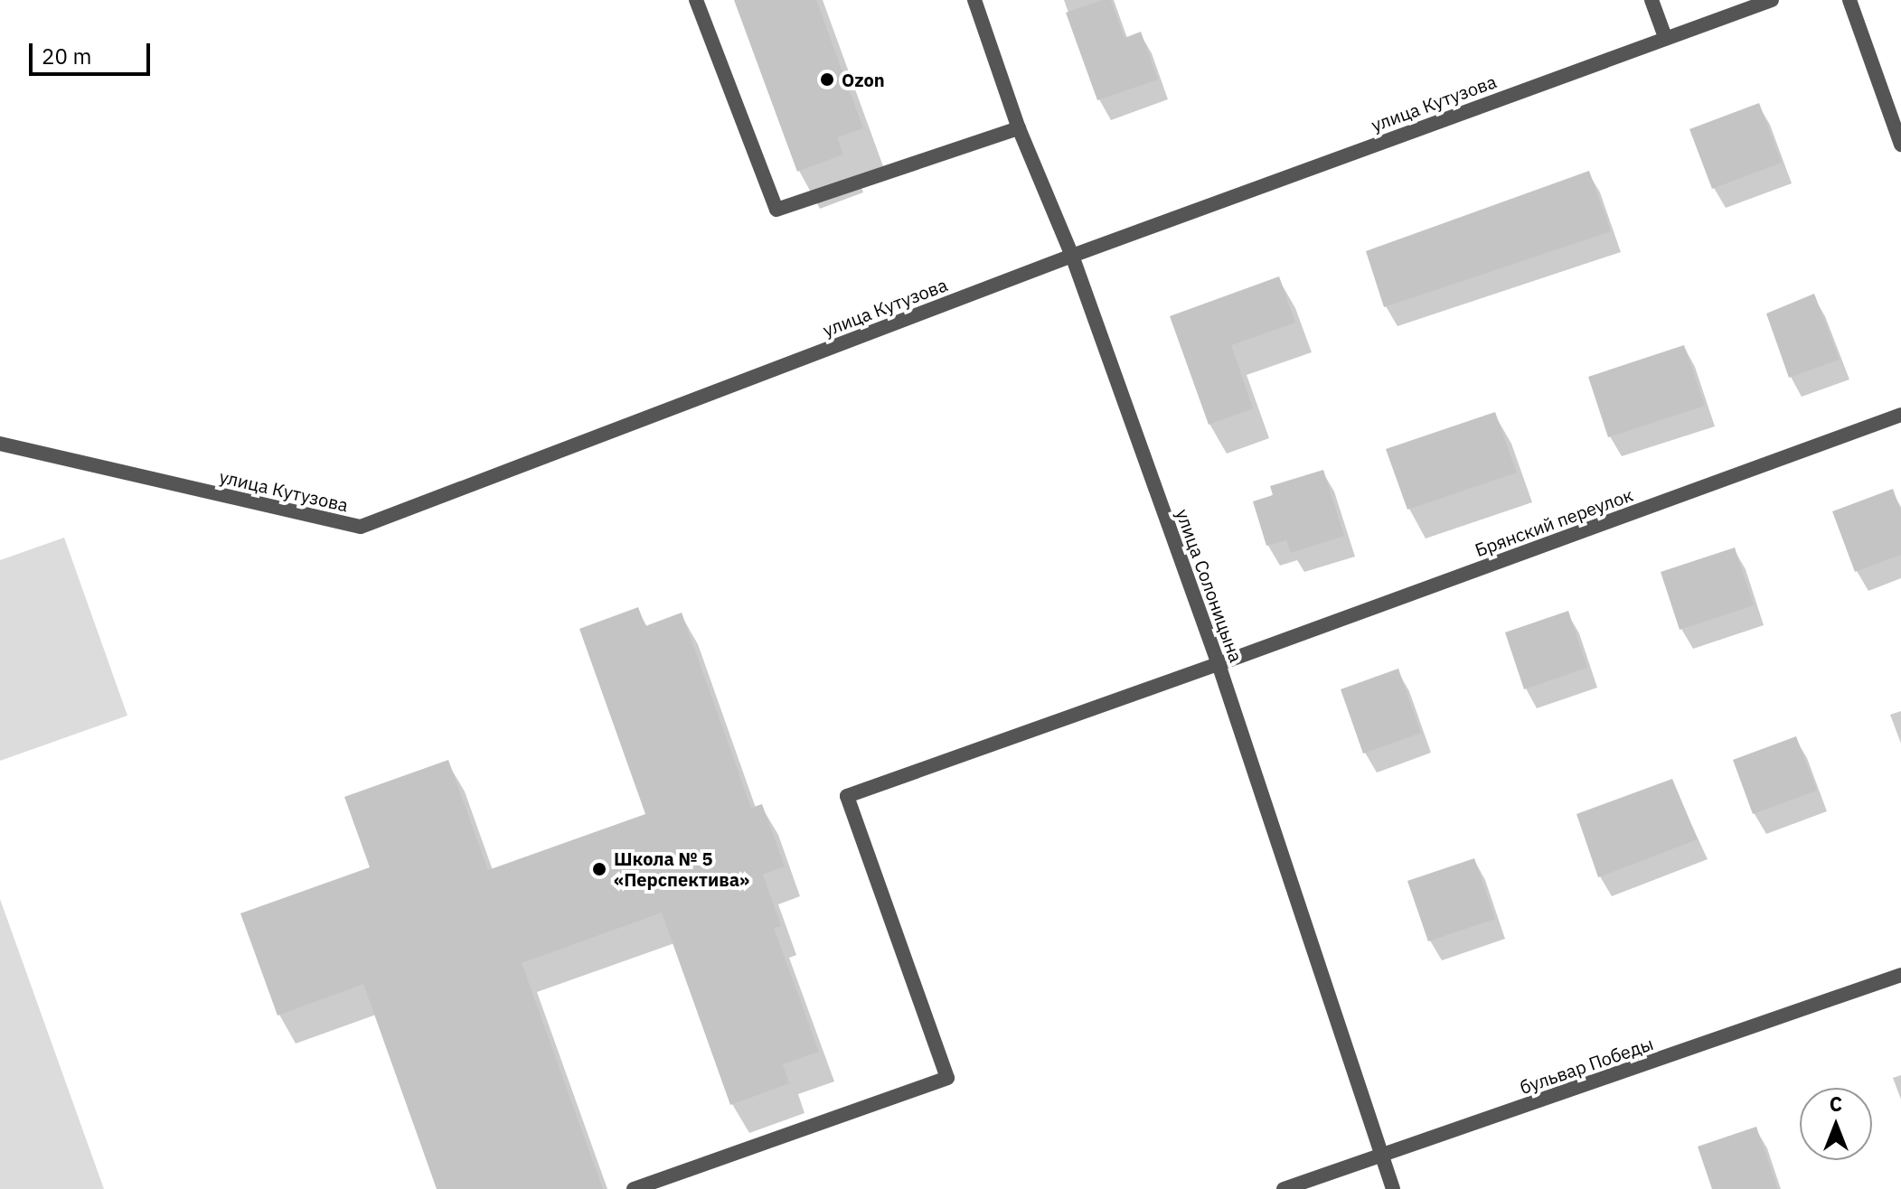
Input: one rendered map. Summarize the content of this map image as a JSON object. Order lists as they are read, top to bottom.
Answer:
{
  "streets": {
    "street": [
      "улица Кутузова",
      "Брянский переулок",
      "улица Солоницына",
      "бульвар Победы"
    ]
  },
  "crossings": [
    ["улица Кутузова", "улица Солоницына"],
    ["Брянский переулок", "улица Солоницына"],
    ["улица Солоницына", "бульвар Победы"]
  ],
  "places": ["Ozon", "Школа № 5 «Перспектива»"],
  "scale_bar": "20 m",
  "north": "top"
}
